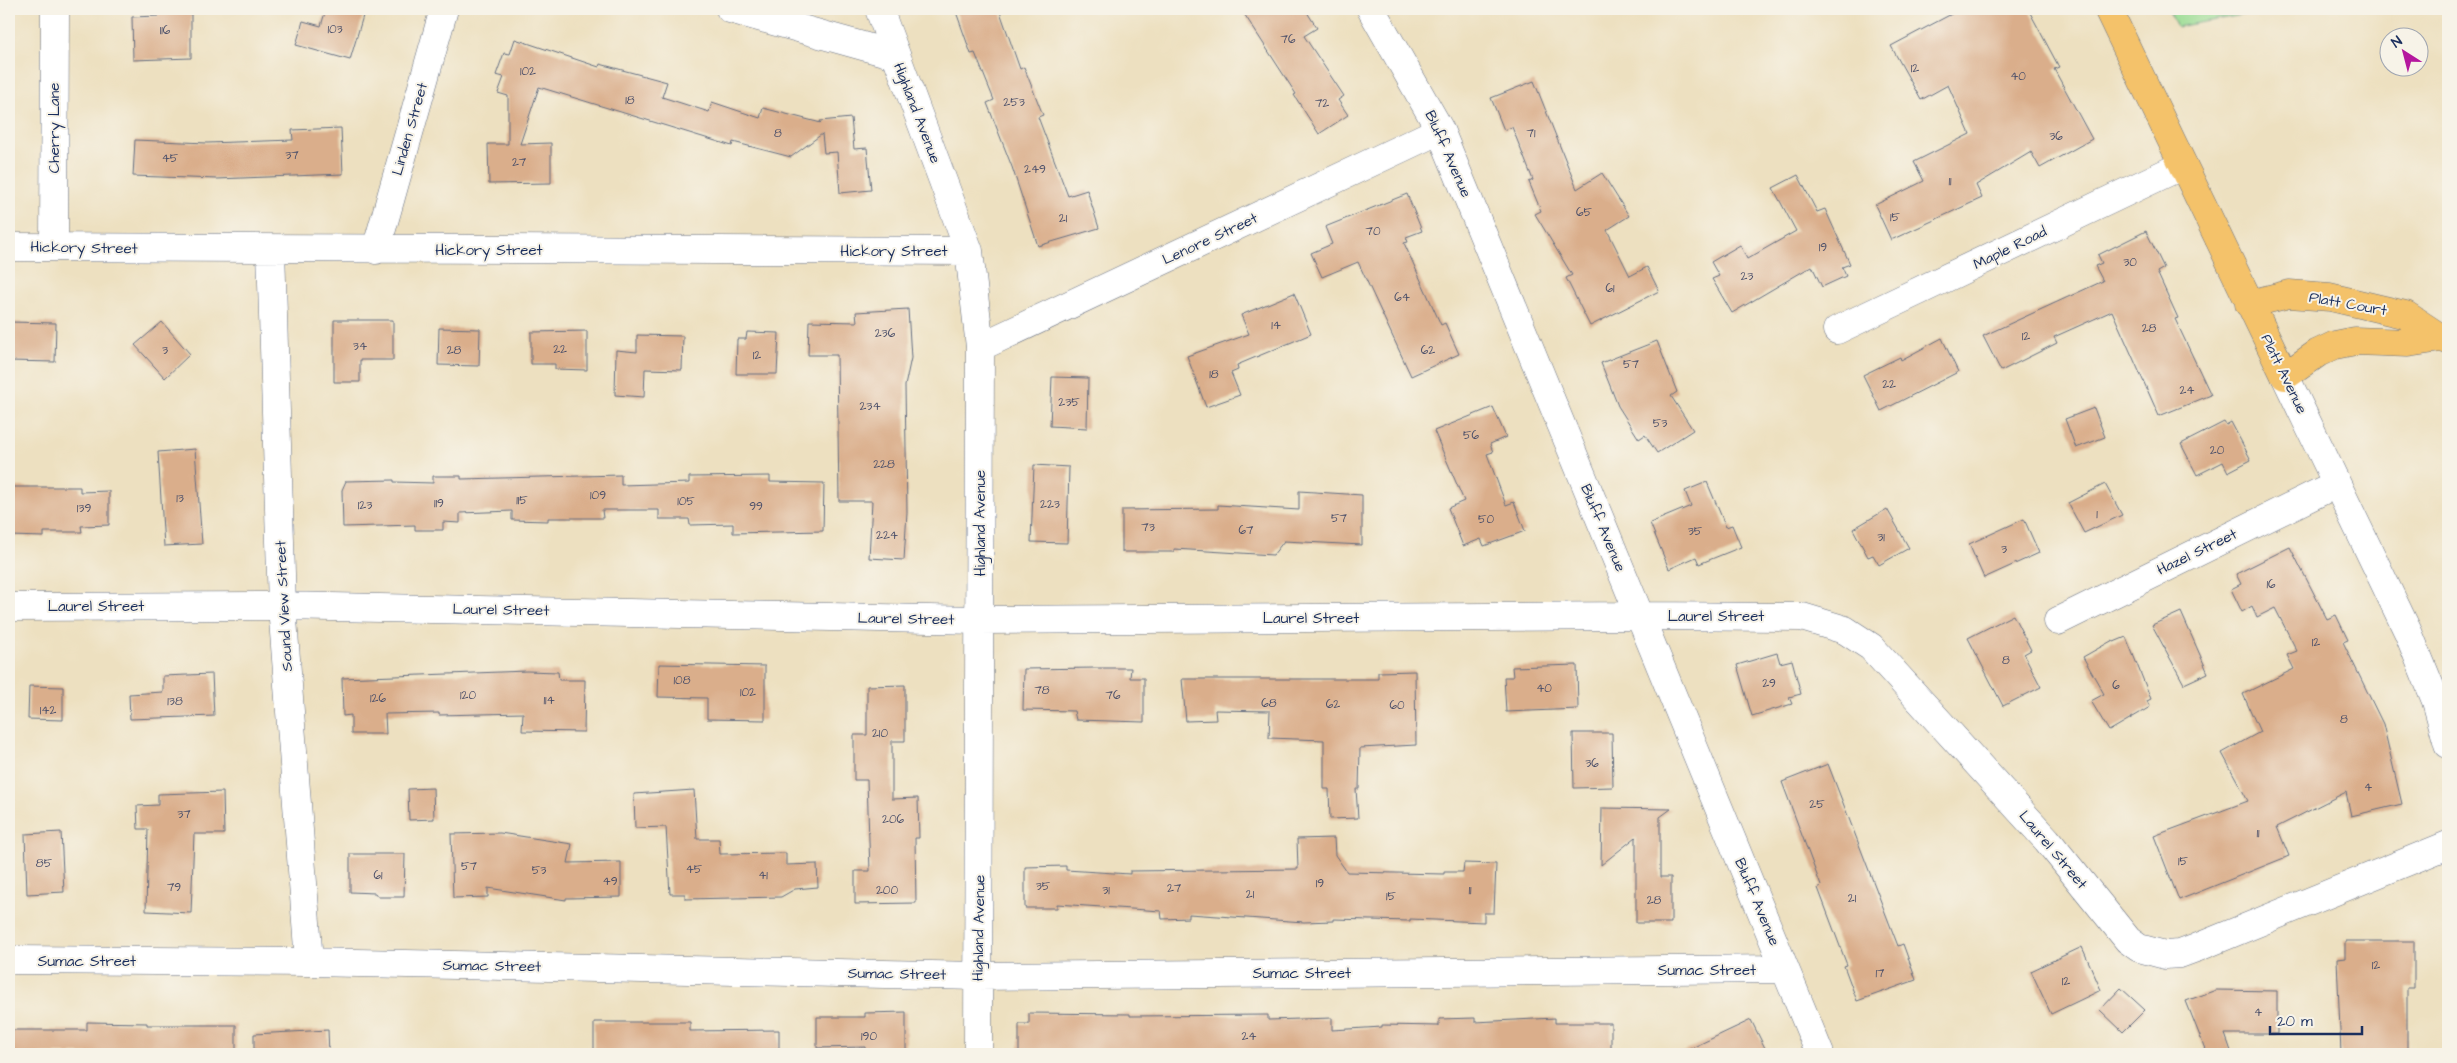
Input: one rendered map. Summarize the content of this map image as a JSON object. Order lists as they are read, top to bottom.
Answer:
{
  "streets": {
    "main road": ["Platt Court", "Platt Avenue"],
    "street": [
      "Highland Avenue",
      "Cherry Lane",
      "Linden Street",
      "Bluff Avenue",
      "Lenore Street",
      "Hickory Street",
      "Maple Road",
      "Hazel Street",
      "Laurel Street",
      "Sound View Street",
      "Sumac Street"
    ]
  },
  "crossings": [
    ["Highland Avenue", "Lenore Street"],
    ["Highland Avenue", "Hickory Street"],
    ["Highland Avenue", "Laurel Street"],
    ["Highland Avenue", "Sumac Street"],
    ["Cherry Lane", "Hickory Street"],
    ["Linden Street", "Hickory Street"],
    ["Bluff Avenue", "Lenore Street"],
    ["Bluff Avenue", "Laurel Street"],
    ["Bluff Avenue", "Sumac Street"],
    ["Hickory Street", "Sound View Street"],
    ["Maple Road", "Platt Avenue"],
    ["Platt Court", "Platt Avenue"],
    ["Platt Avenue", "Hazel Street"],
    ["Laurel Street", "Sound View Street"],
    ["Sound View Street", "Sumac Street"]
  ],
  "house_numbers": [
    "103",
    "116",
    "76",
    "12",
    "102",
    "40",
    "18",
    "253",
    "72",
    "8",
    "71",
    "36",
    "37",
    "45",
    "27",
    "249",
    "11",
    "65",
    "15",
    "21",
    "70",
    "19",
    "30",
    "23",
    "61",
    "64",
    "14",
    "28",
    "236",
    "12",
    "34",
    "22",
    "3",
    "28",
    "62",
    "12",
    "57",
    "18",
    "22",
    "24",
    "235",
    "234",
    "53",
    "56",
    "20",
    "228",
    "109",
    "13",
    "115",
    "105",
    "119",
    "223",
    "123",
    "99",
    "139",
    "1",
    "57",
    "50",
    "73",
    "67",
    "35",
    "224",
    "31",
    "3",
    "16",
    "12",
    "8",
    "108",
    "29",
    "6",
    "40",
    "78",
    "102",
    "120",
    "76",
    "126",
    "114",
    "138",
    "68",
    "62",
    "60",
    "142",
    "8",
    "210",
    "36",
    "4",
    "25",
    "37",
    "206",
    "11",
    "15",
    "85",
    "57",
    "45",
    "53",
    "61",
    "41",
    "49",
    "19",
    "35",
    "79",
    "27",
    "200",
    "31",
    "11",
    "21",
    "15",
    "21",
    "28",
    "12",
    "17",
    "12",
    "4",
    "190",
    "24"
  ],
  "scale_bar": "20 m",
  "north": "top left"
}
